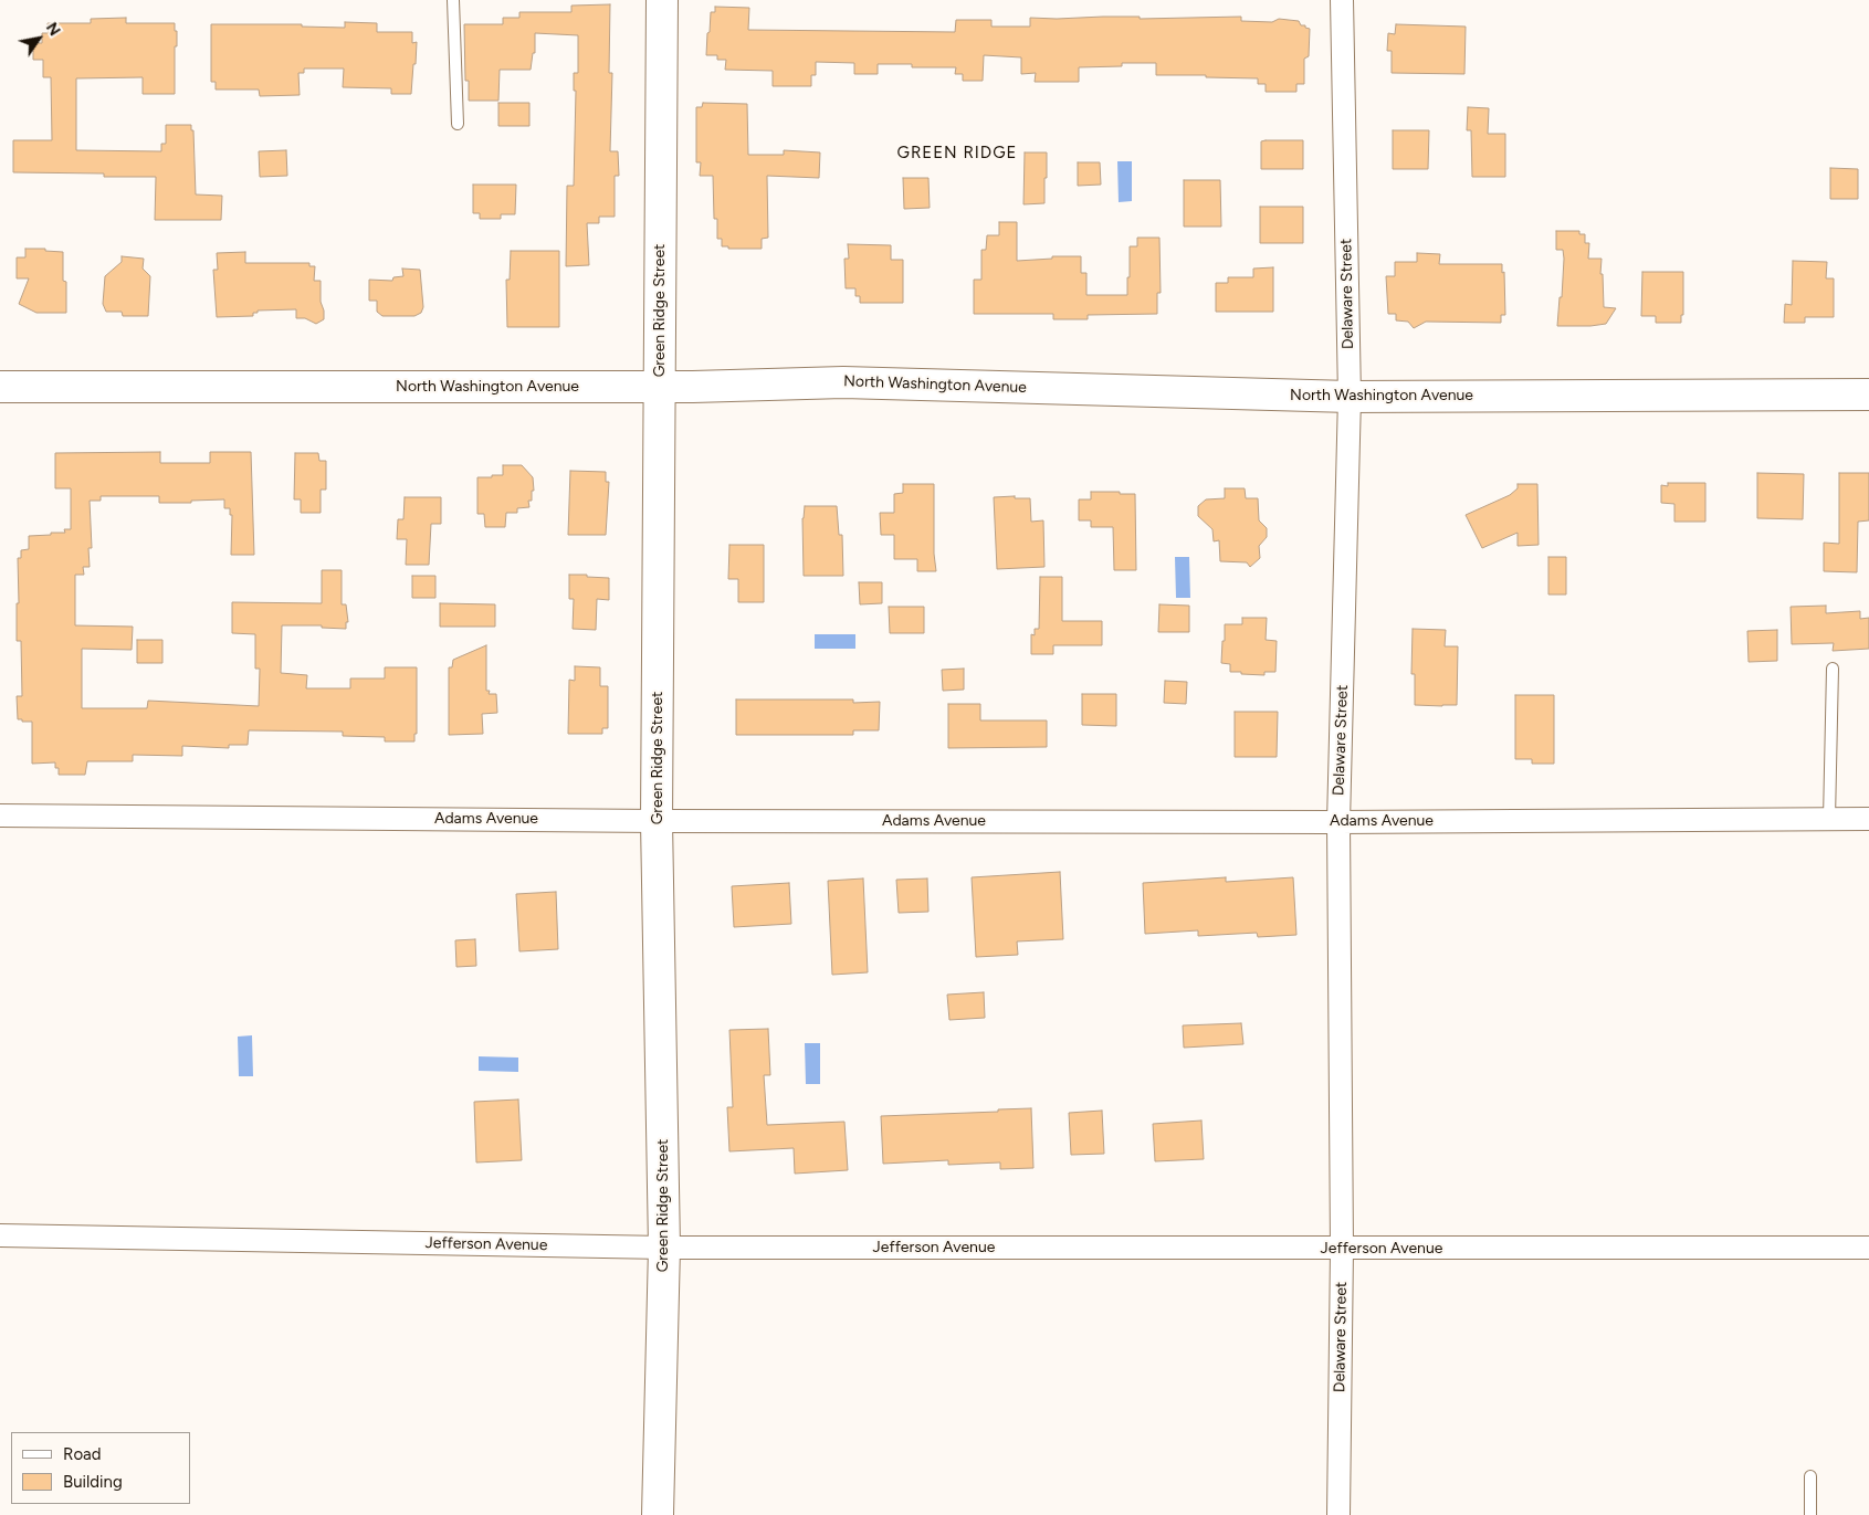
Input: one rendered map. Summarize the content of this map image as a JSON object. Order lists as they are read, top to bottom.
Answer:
{
  "streets": {
    "street": [
      "Delaware Street",
      "Green Ridge Street",
      "North Washington Avenue",
      "Adams Avenue",
      "Jefferson Avenue"
    ]
  },
  "crossings": [
    ["Delaware Street", "North Washington Avenue"],
    ["Delaware Street", "Adams Avenue"],
    ["Delaware Street", "Jefferson Avenue"],
    ["Green Ridge Street", "North Washington Avenue"],
    ["Green Ridge Street", "Adams Avenue"],
    ["Green Ridge Street", "Jefferson Avenue"]
  ],
  "districts": ["GREEN RIDGE"],
  "legend": ["Road", "Building"],
  "north": "top right"
}
